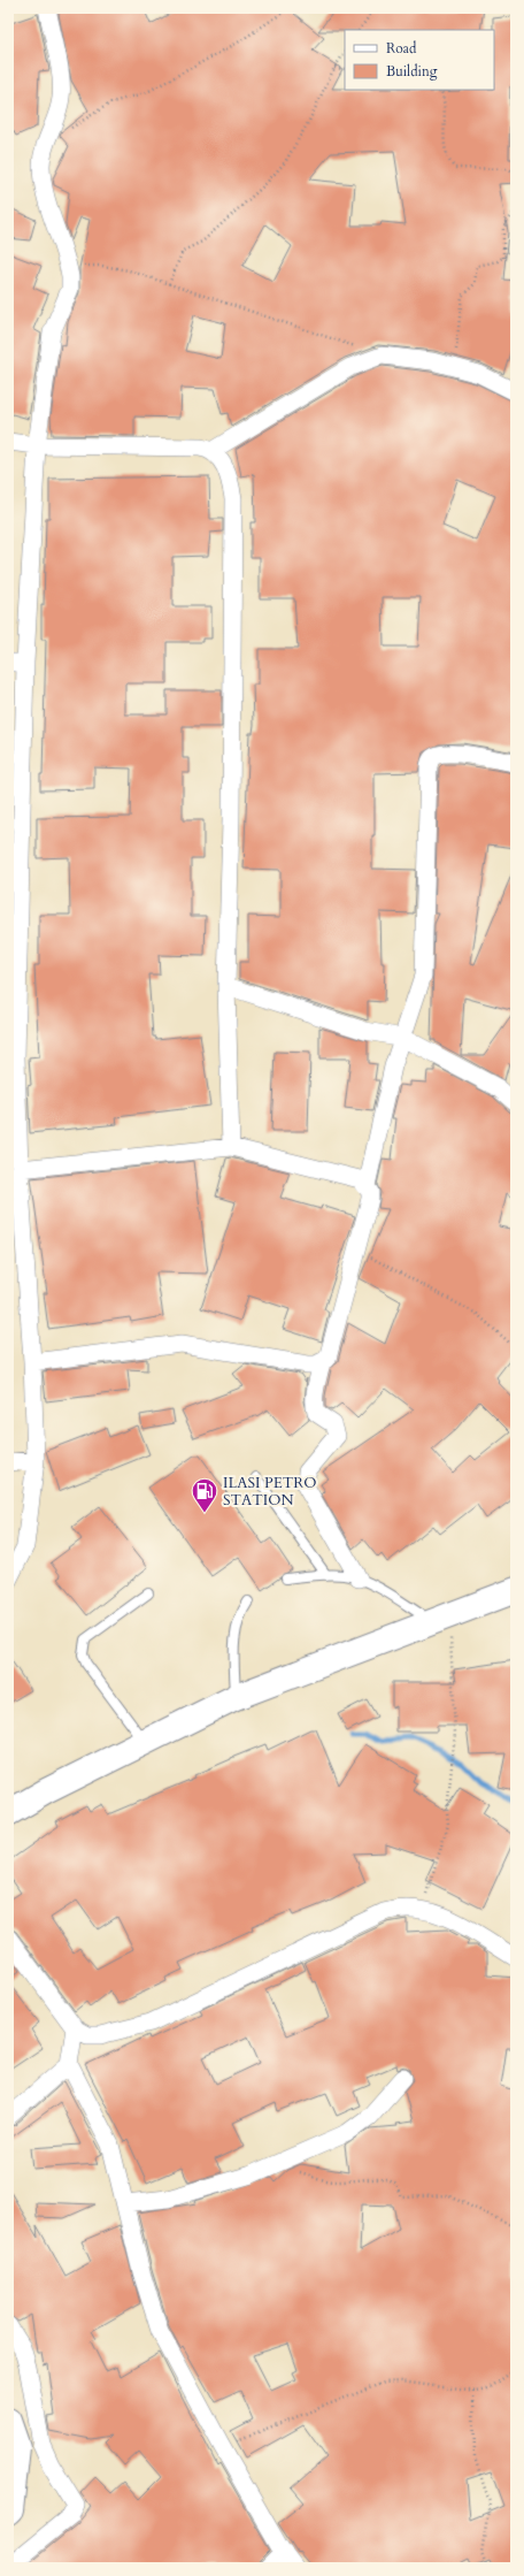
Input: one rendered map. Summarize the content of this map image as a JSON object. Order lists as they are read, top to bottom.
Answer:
{
  "places": {
    "fuel station": ["ILASI PETRO STATION"]
  },
  "legend": ["Road", "Building"]
}
